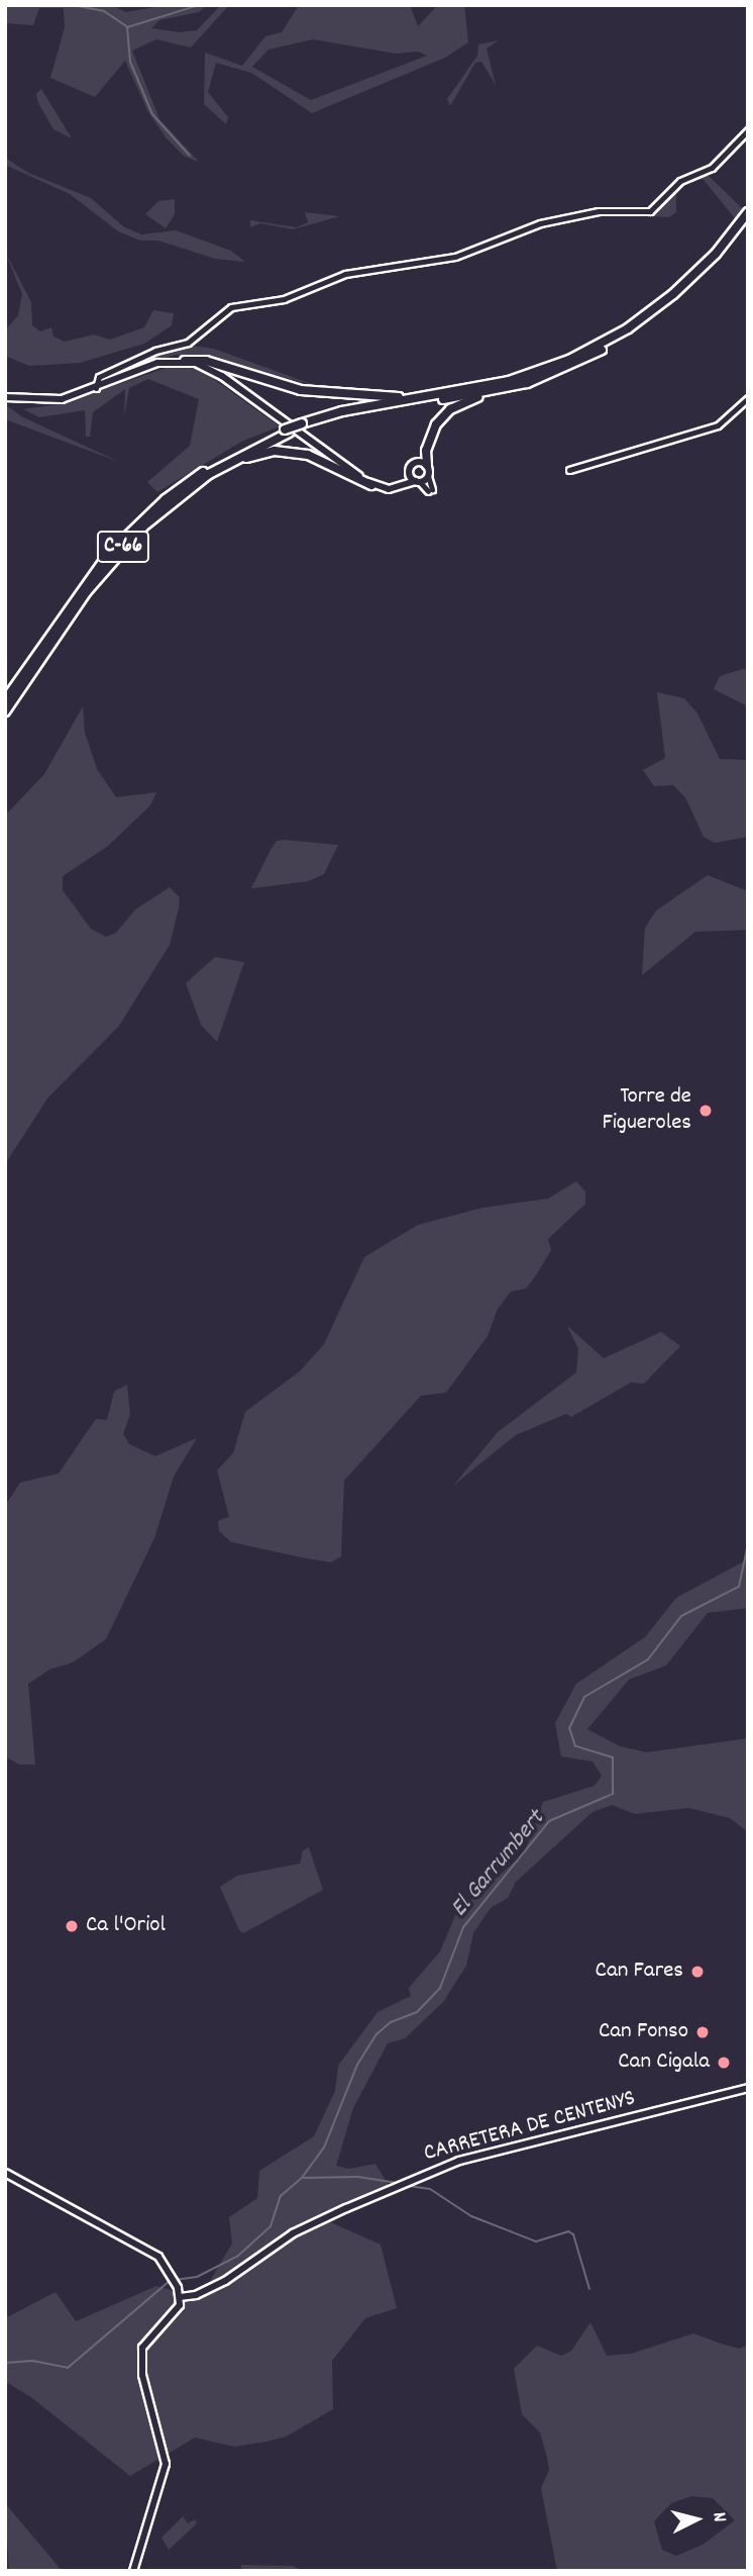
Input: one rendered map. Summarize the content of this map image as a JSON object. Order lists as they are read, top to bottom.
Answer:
{
  "streets": {
    "highway": ["C-66"],
    "street": ["CARRETERA DE CENTENYS"]
  },
  "water": ["El Garrumbert"],
  "places": [
    "Torre de Figueroles",
    "Ca l'Oriol",
    "Can Fares",
    "Can Fonso",
    "Can Cigala"
  ],
  "north": "right"
}
